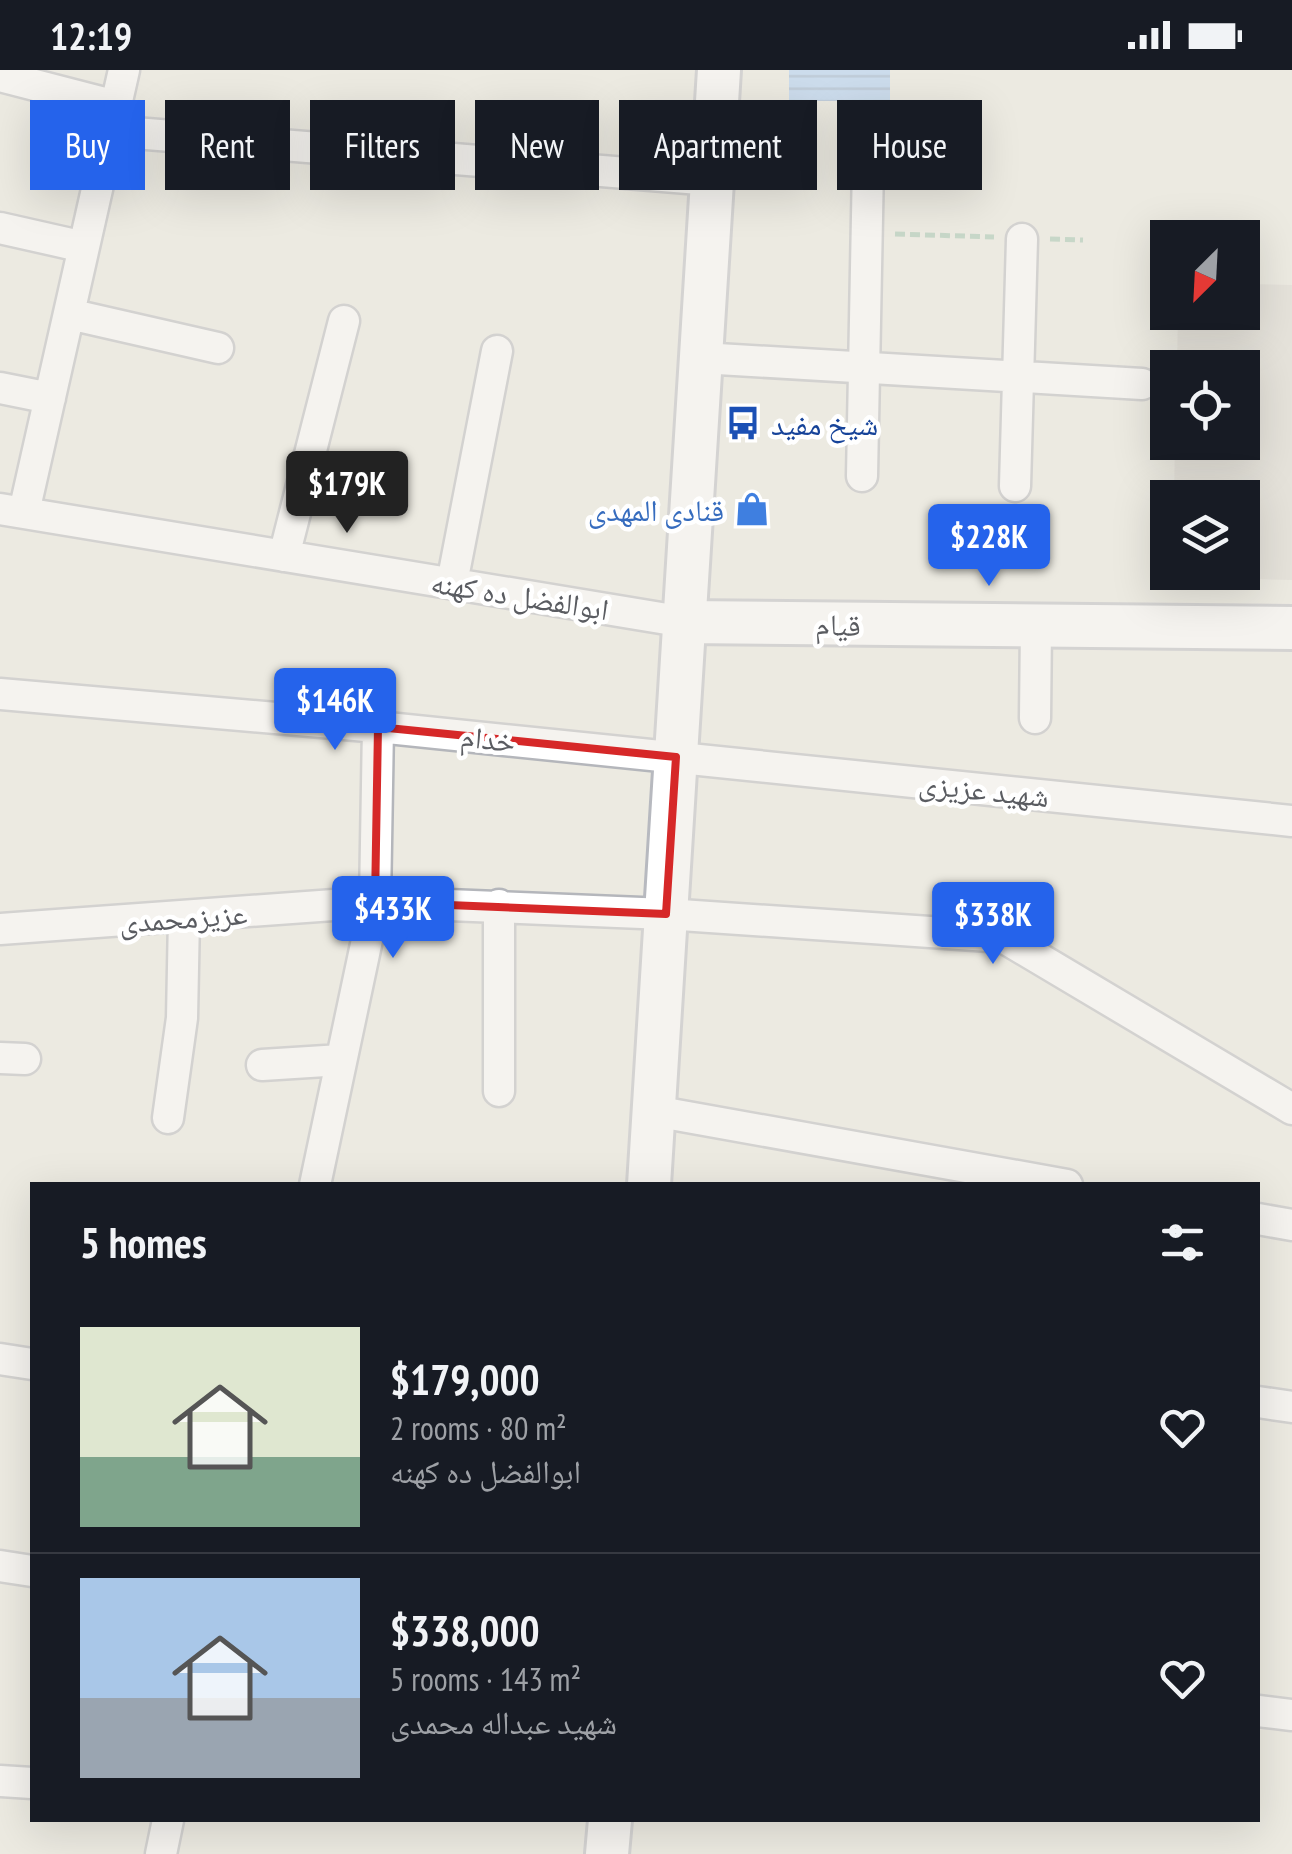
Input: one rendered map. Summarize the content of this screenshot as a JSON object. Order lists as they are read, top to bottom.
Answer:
{
  "streets": {
    "street": [
      "ابوالفضل ده کهنه",
      "قیام",
      "خدام",
      "شهید عزیزی",
      "عزیزمحمدی"
    ]
  },
  "crossings": [
    ["ابوالفضل ده کهنه", "قیام"],
    ["خدام", "شهید عزیزی"]
  ],
  "places": {
    "bus stop": ["شیخ مفید"],
    "shop": ["قنادی المهدی"]
  },
  "north": "bottom left",
  "page": {
    "status": "12:19",
    "chip": [
      "Buy",
      "Rent",
      "Filters",
      "New",
      "Apartment",
      "House"
    ],
    "price": [
      "$179K",
      "$228K",
      "$146K",
      "$433K",
      "$338K"
    ],
    "heading": "5 homes",
    "list": [
      {
        "name": "$179,000",
        "note": "2 rooms · 80 m² · ابوالفضل ده کهنه"
      },
      {
        "name": "$338,000",
        "note": "5 rooms · 143 m² · شهید عبداله محمدی"
      }
    ]
  }
}
